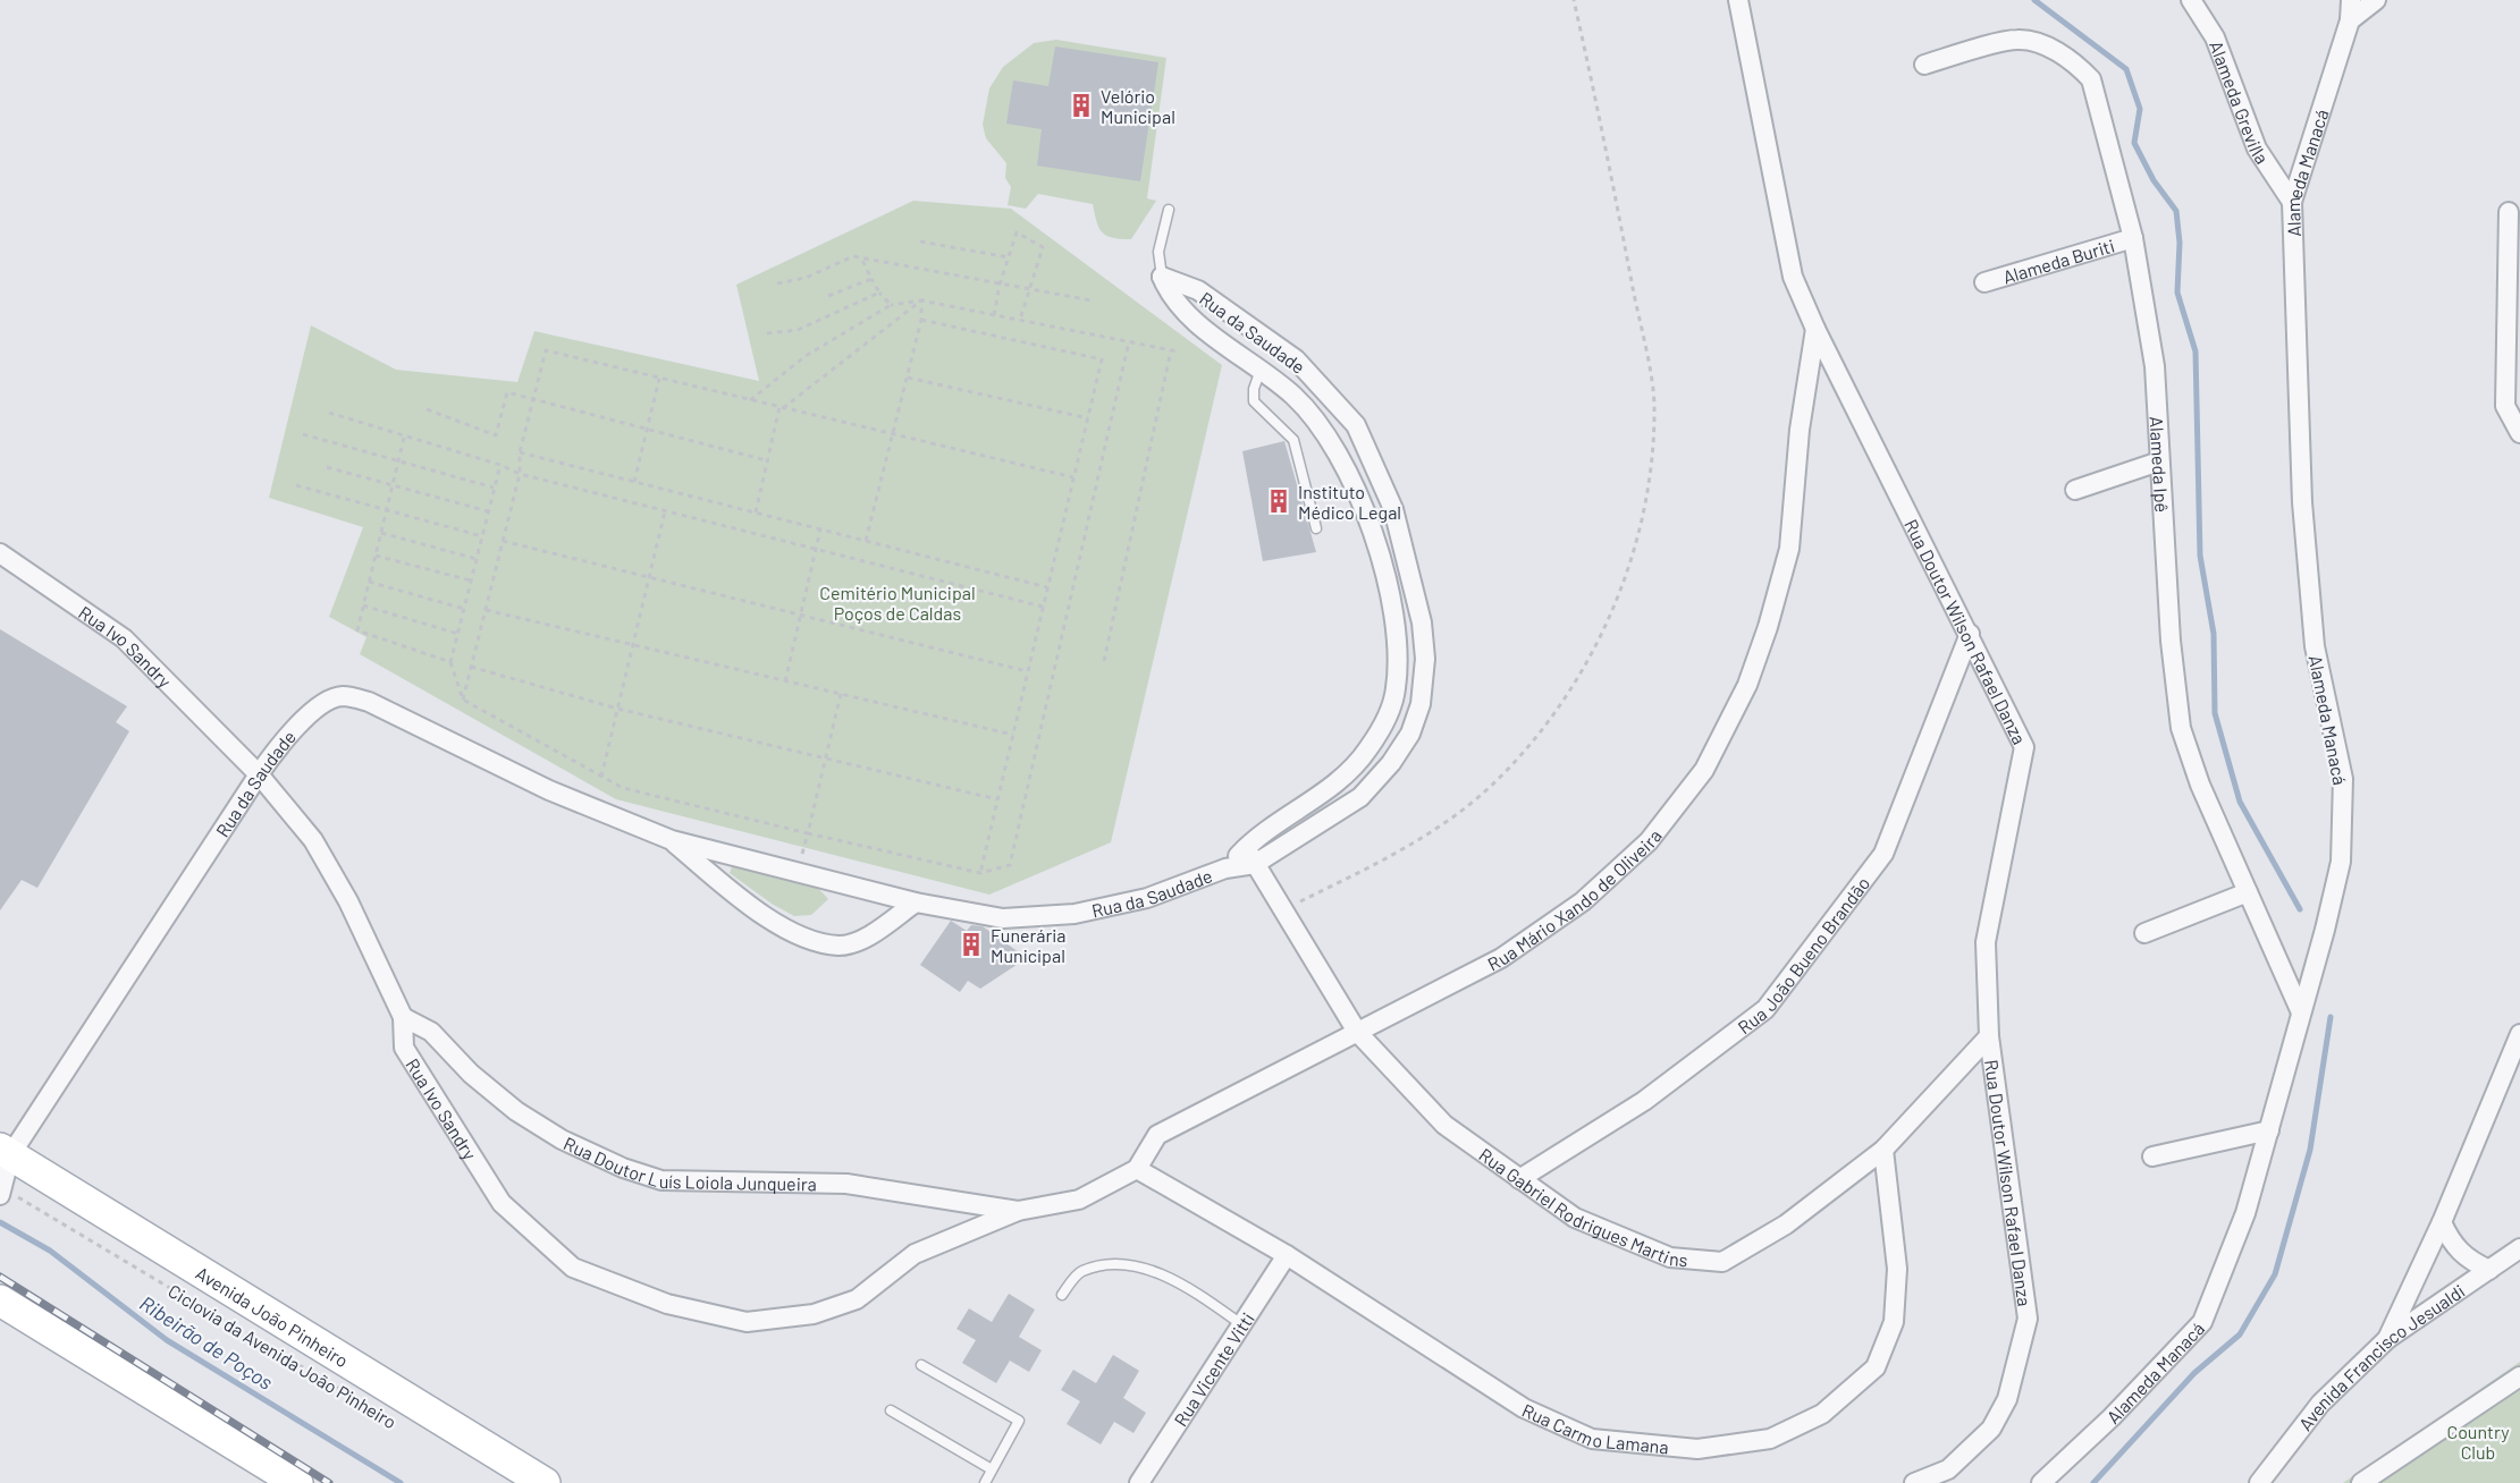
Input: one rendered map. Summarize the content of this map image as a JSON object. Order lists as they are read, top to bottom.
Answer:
{
  "streets": {
    "main road": ["Avenida João Pinheiro"],
    "street": [
      "Alameda Grevilla",
      "Alameda Manacá",
      "Alameda Buriti",
      "Rua da Saudade",
      "Alameda Ipê",
      "Rua Doutor Wilson Rafael Danza",
      "Rua Ivo Sandry",
      "Rua Mário Xando de Oliveira",
      "Rua João Bueno Brandão",
      "Rua Doutor Luís Loiola Junqueira",
      "Rua Gabriel Rodrigues Martins",
      "Avenida Francisco Jesualdi",
      "Rua Vicente Vitti",
      "Rua Carmo Lamana"
    ],
    "path": ["Ciclovia da Avenida João Pinheiro"]
  },
  "crossings": [
    ["Alameda Grevilla", "Alameda Manacá"],
    ["Alameda Manacá", "Alameda Ipê"],
    ["Alameda Buriti", "Alameda Ipê"],
    ["Rua da Saudade", "Rua Ivo Sandry"],
    ["Rua da Saudade", "Rua Gabriel Rodrigues Martins"],
    ["Rua da Saudade", "Avenida João Pinheiro"],
    ["Rua da Saudade", "Ciclovia da Avenida João Pinheiro"],
    ["Rua Doutor Wilson Rafael Danza", "Rua Mário Xando de Oliveira"],
    ["Rua Doutor Wilson Rafael Danza", "Rua João Bueno Brandão"],
    ["Rua Doutor Wilson Rafael Danza", "Rua Gabriel Rodrigues Martins"],
    ["Rua Ivo Sandry", "Rua Doutor Luís Loiola Junqueira"],
    ["Rua Mário Xando de Oliveira", "Rua Gabriel Rodrigues Martins"],
    ["Rua Mário Xando de Oliveira", "Rua Carmo Lamana"],
    ["Rua João Bueno Brandão", "Rua Gabriel Rodrigues Martins"],
    ["Rua Gabriel Rodrigues Martins", "Rua Carmo Lamana"],
    ["Rua Vicente Vitti", "Rua Carmo Lamana"]
  ],
  "water": ["Ribeirão de Poços"],
  "parks": ["Cemitério Municipal Poços de Caldas", "Country Club"],
  "places": {
    "building": ["Velório Municipal", "Instituto Médico Legal", "Funerária Municipal"]
  }
}
